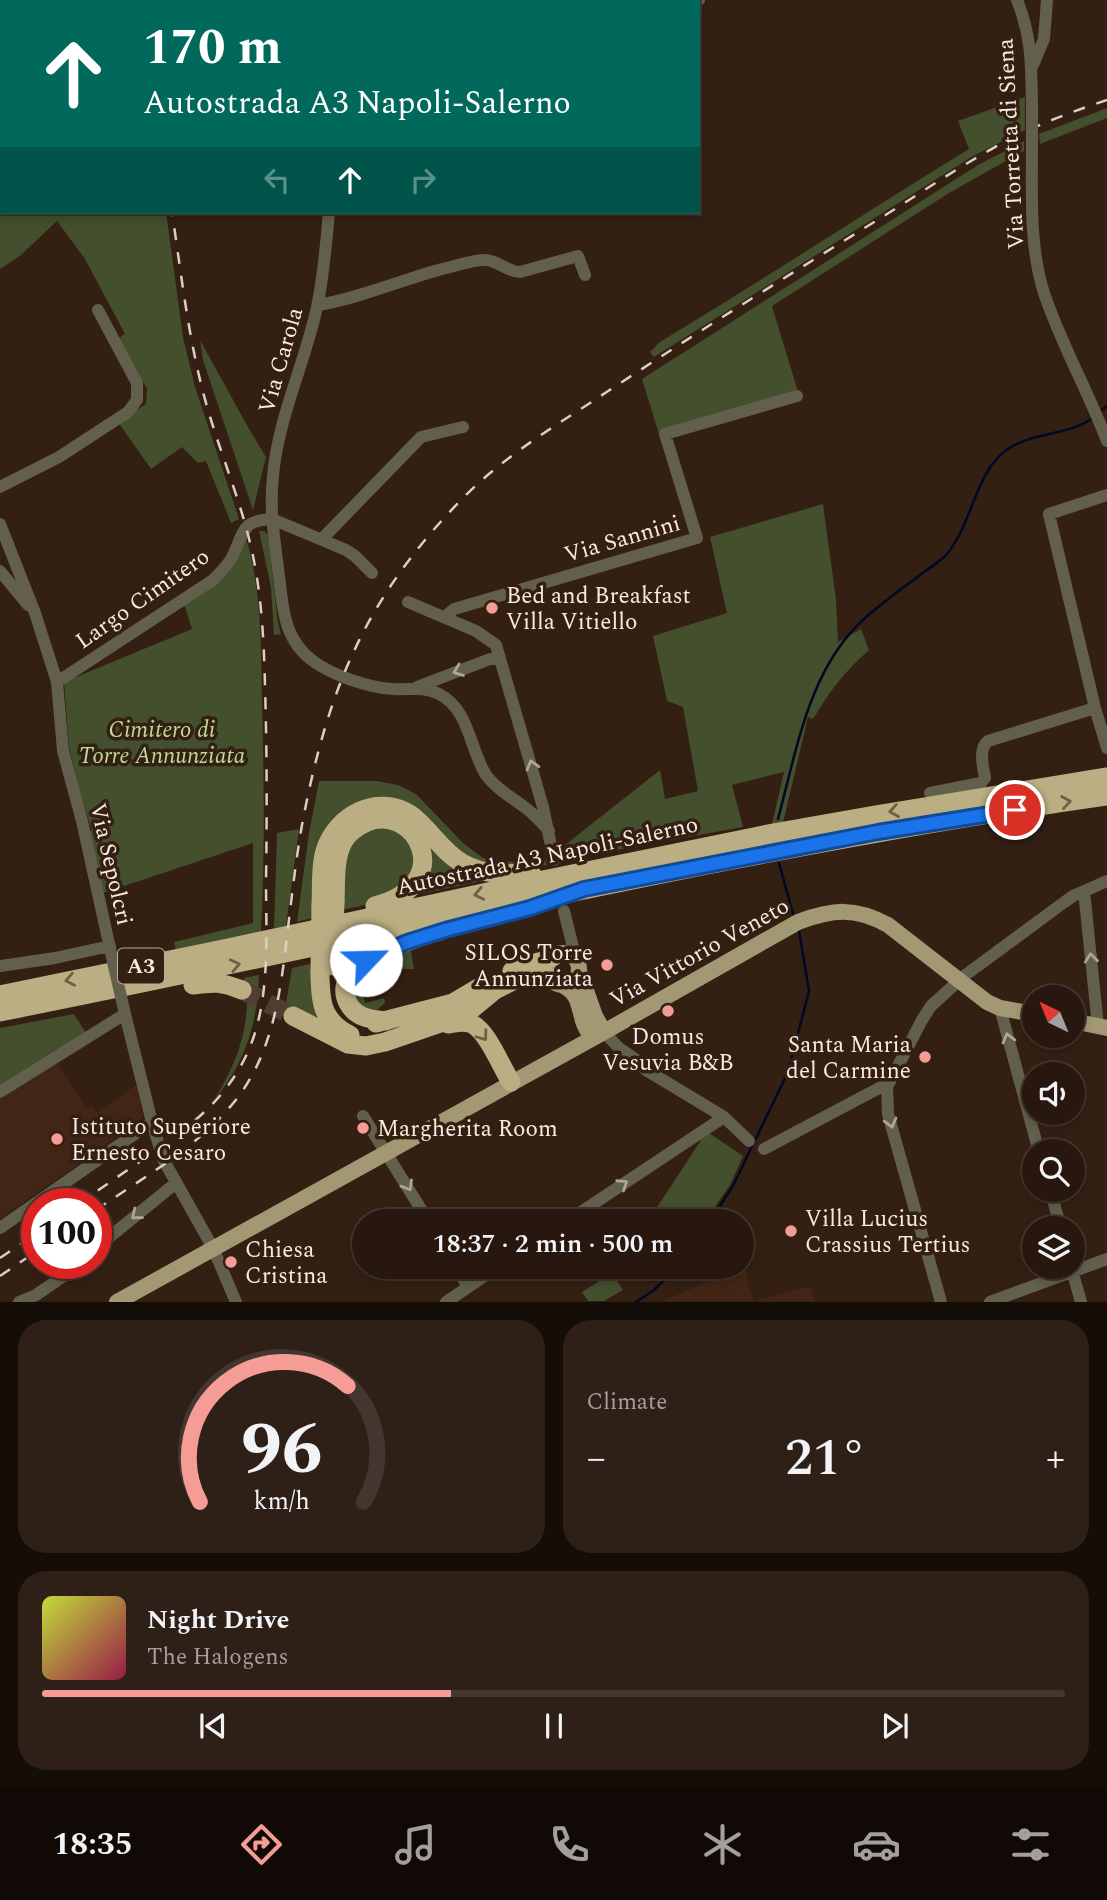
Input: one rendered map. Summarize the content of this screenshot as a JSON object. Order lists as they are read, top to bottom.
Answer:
{
  "streets": {
    "highway": ["Autostrada A3 Napoli-Salerno", "A3"],
    "main road": ["Via Vittorio Veneto"],
    "street": [
      "Via Torretta di Siena",
      "Via Carola",
      "Via Sannini",
      "Largo Cimitero",
      "Via Sepolcri"
    ]
  },
  "crossings": [
    ["Via Carola", "Largo Cimitero"],
    ["Largo Cimitero", "Via Sepolcri"],
    ["Via Sepolcri", "Via Vittorio Veneto"]
  ],
  "parks": ["Cimitero di Torre Annunziata"],
  "places": [
    "Bed and Breakfast Villa Vitiello",
    "SILOS Torre Annunziata",
    "Domus Vesuvia B&B",
    "Santa Maria del Carmine",
    "Margherita Room",
    "Istituto Superiore Ernesto Cesaro",
    "Villa Lucius Crassius Tertius",
    "Chiesa Cristina"
  ],
  "north": "top left",
  "page": {
    "turn": ["170 m", "Autostrada A3 Napoli-Salerno"],
    "limit": "100",
    "trip": "18:37 · 2 min · 500 m",
    "tile": "Climate",
    "heat": ["−", "21°", "+"],
    "song": ["Night Drive", "The Halogens"],
    "tabs": "18:35",
    "gauge": ["96", "km/h"]
  }
}
